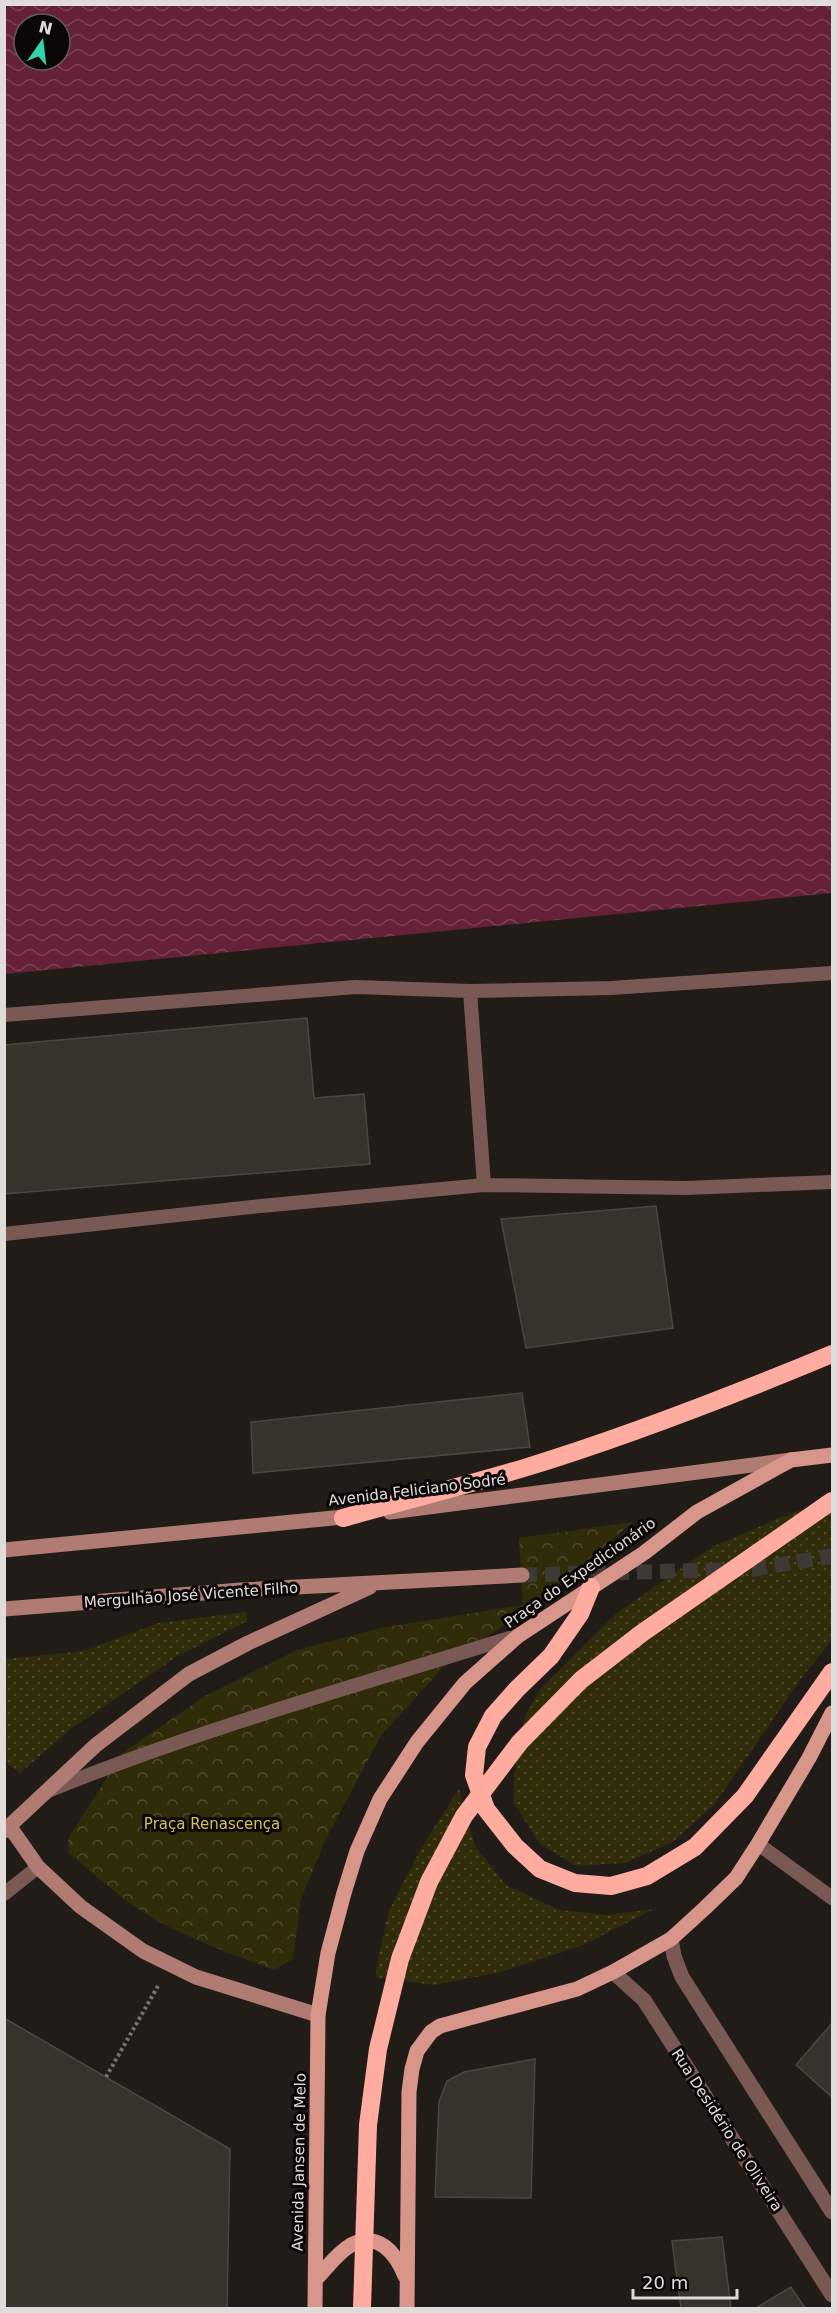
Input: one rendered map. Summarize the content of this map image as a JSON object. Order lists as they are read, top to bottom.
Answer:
{
  "streets": {
    "main road": [
      "Avenida Feliciano Sodré",
      "Praça do Expedicionário",
      "Mergulhão José Vicente Filho",
      "Avenida Jansen de Melo"
    ],
    "street": ["Rua Desidério de Oliveira"]
  },
  "crossings": [
    ["Avenida Feliciano Sodré", "Praça do Expedicionário"],
    ["Praça do Expedicionário", "Avenida Jansen de Melo"]
  ],
  "parks": ["Praça Renascença"],
  "scale_bar": "20 m",
  "north": "top"
}
